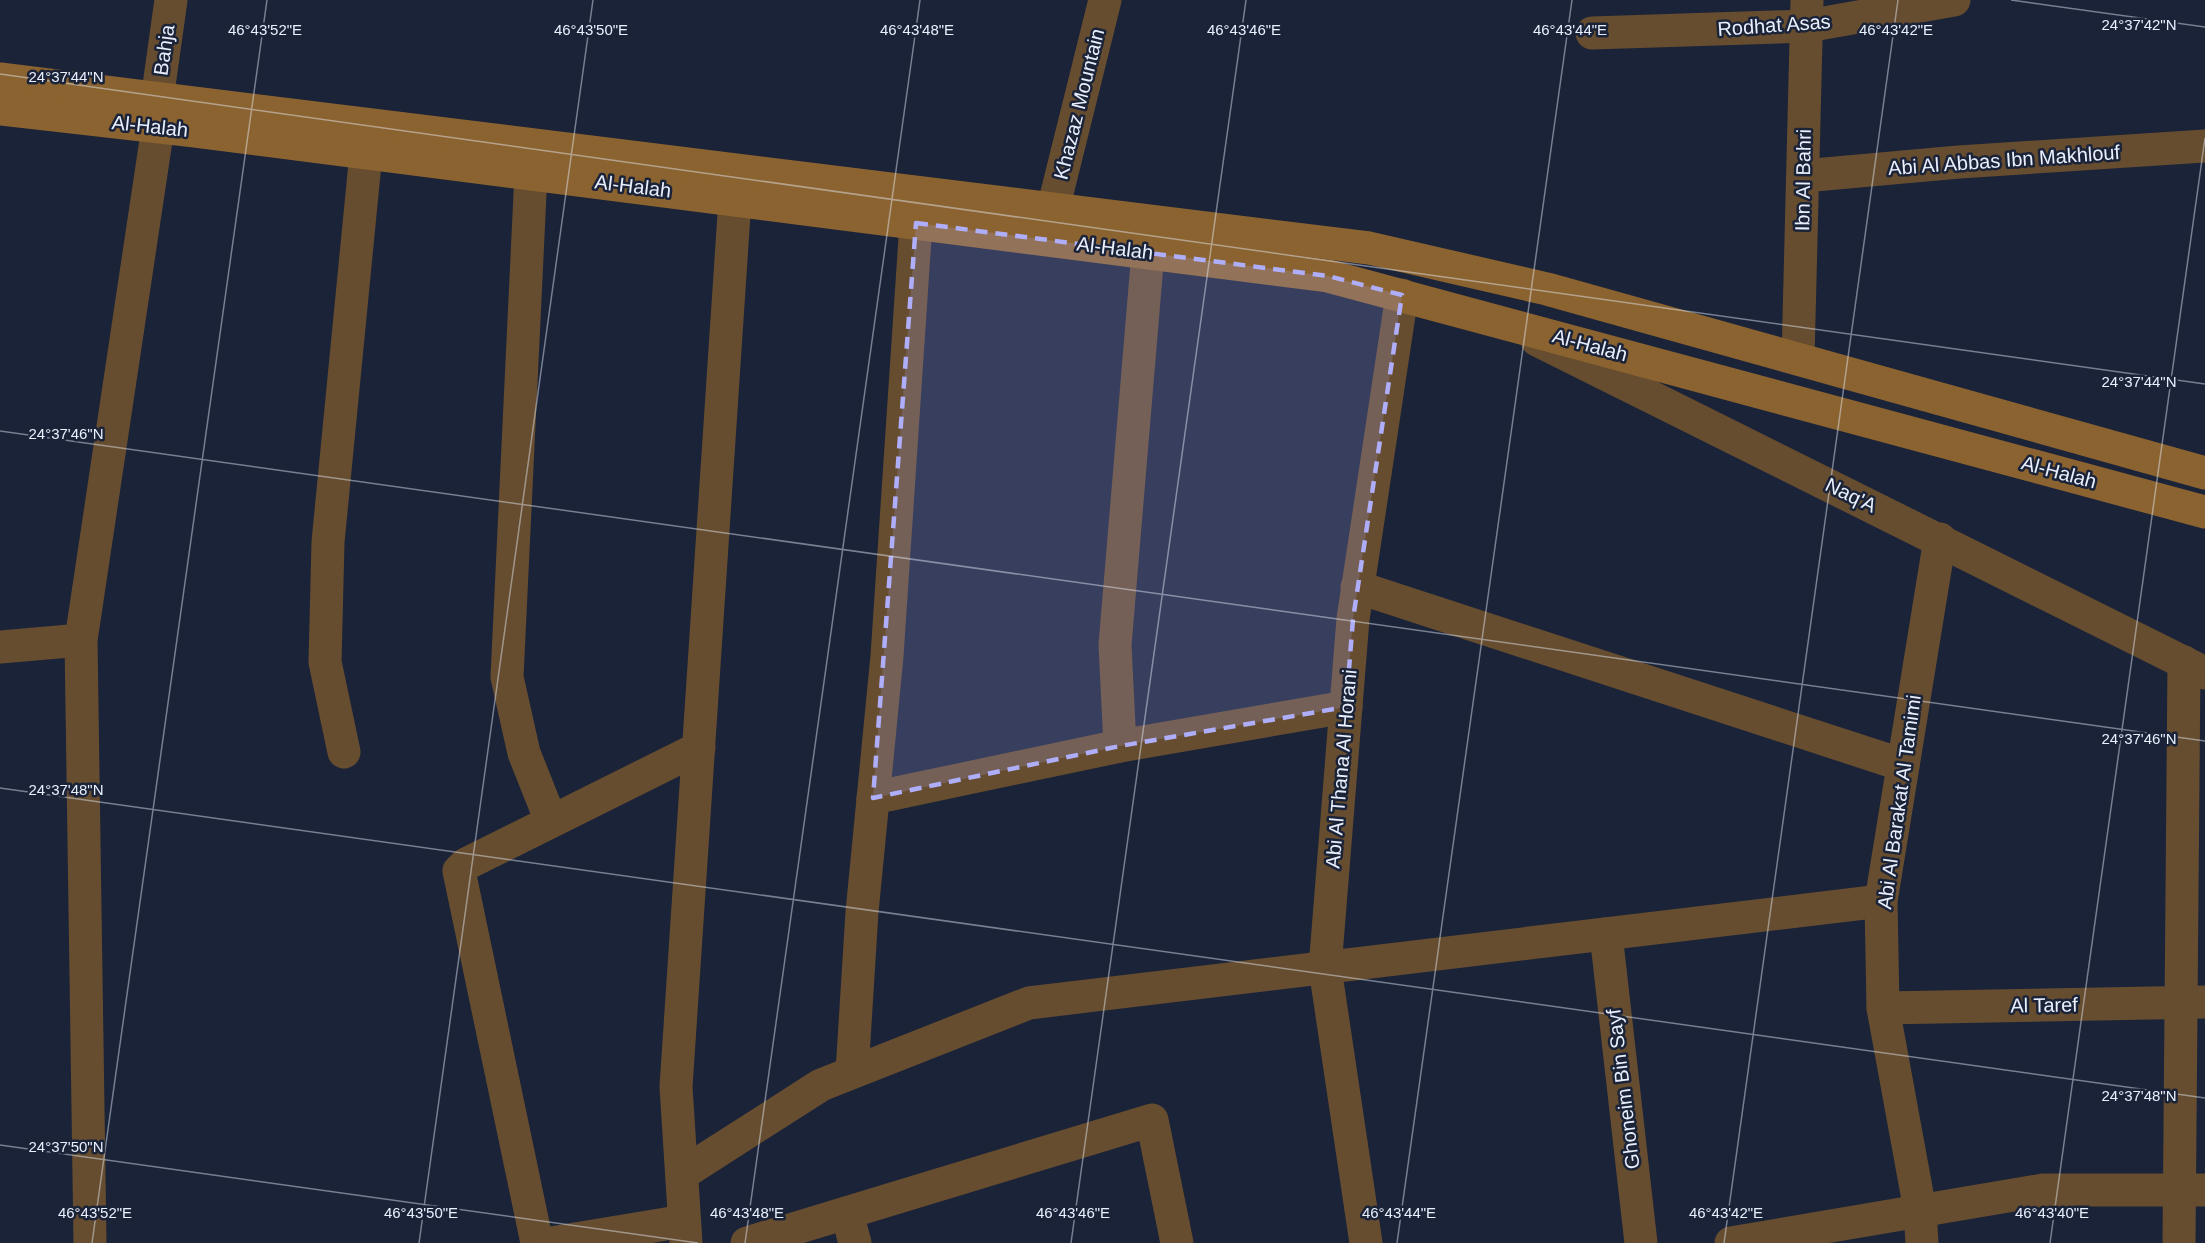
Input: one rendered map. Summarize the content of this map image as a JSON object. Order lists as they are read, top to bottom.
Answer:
{
  "streets": {
    "main road": ["Al-Halah"],
    "street": [
      "Rodhat Asas",
      "Bahja",
      "Khazaz Mountain",
      "Abi Al Abbas Ibn Makhlouf",
      "Ibn Al Bahri",
      "Naq'A",
      "Abi Al Thana Al Horani",
      "Abi Al Barakat Al Tamimi",
      "Al Taref",
      "Ghoneim Bin Sayf"
    ]
  },
  "crossings": [
    ["Rodhat Asas", "Ibn Al Bahri"],
    ["Bahja", "Al-Halah"],
    ["Khazaz Mountain", "Al-Halah"],
    ["Al-Halah", "Ibn Al Bahri"],
    ["Al-Halah", "Naq'A"],
    ["Al-Halah", "Abi Al Thana Al Horani"],
    ["Abi Al Abbas Ibn Makhlouf", "Ibn Al Bahri"],
    ["Naq'A", "Abi Al Barakat Al Tamimi"],
    ["Abi Al Barakat Al Tamimi", "Al Taref"]
  ],
  "coordinates": [
    "24°37'42\"N",
    "46°43'52\"E",
    "46°43'50\"E",
    "46°43'48\"E",
    "46°43'46\"E",
    "46°43'44\"E",
    "46°43'42\"E",
    "24°37'44\"N",
    "24°37'46\"N",
    "24°37'48\"N",
    "24°37'50\"N",
    "46°43'40\"E"
  ]
}
